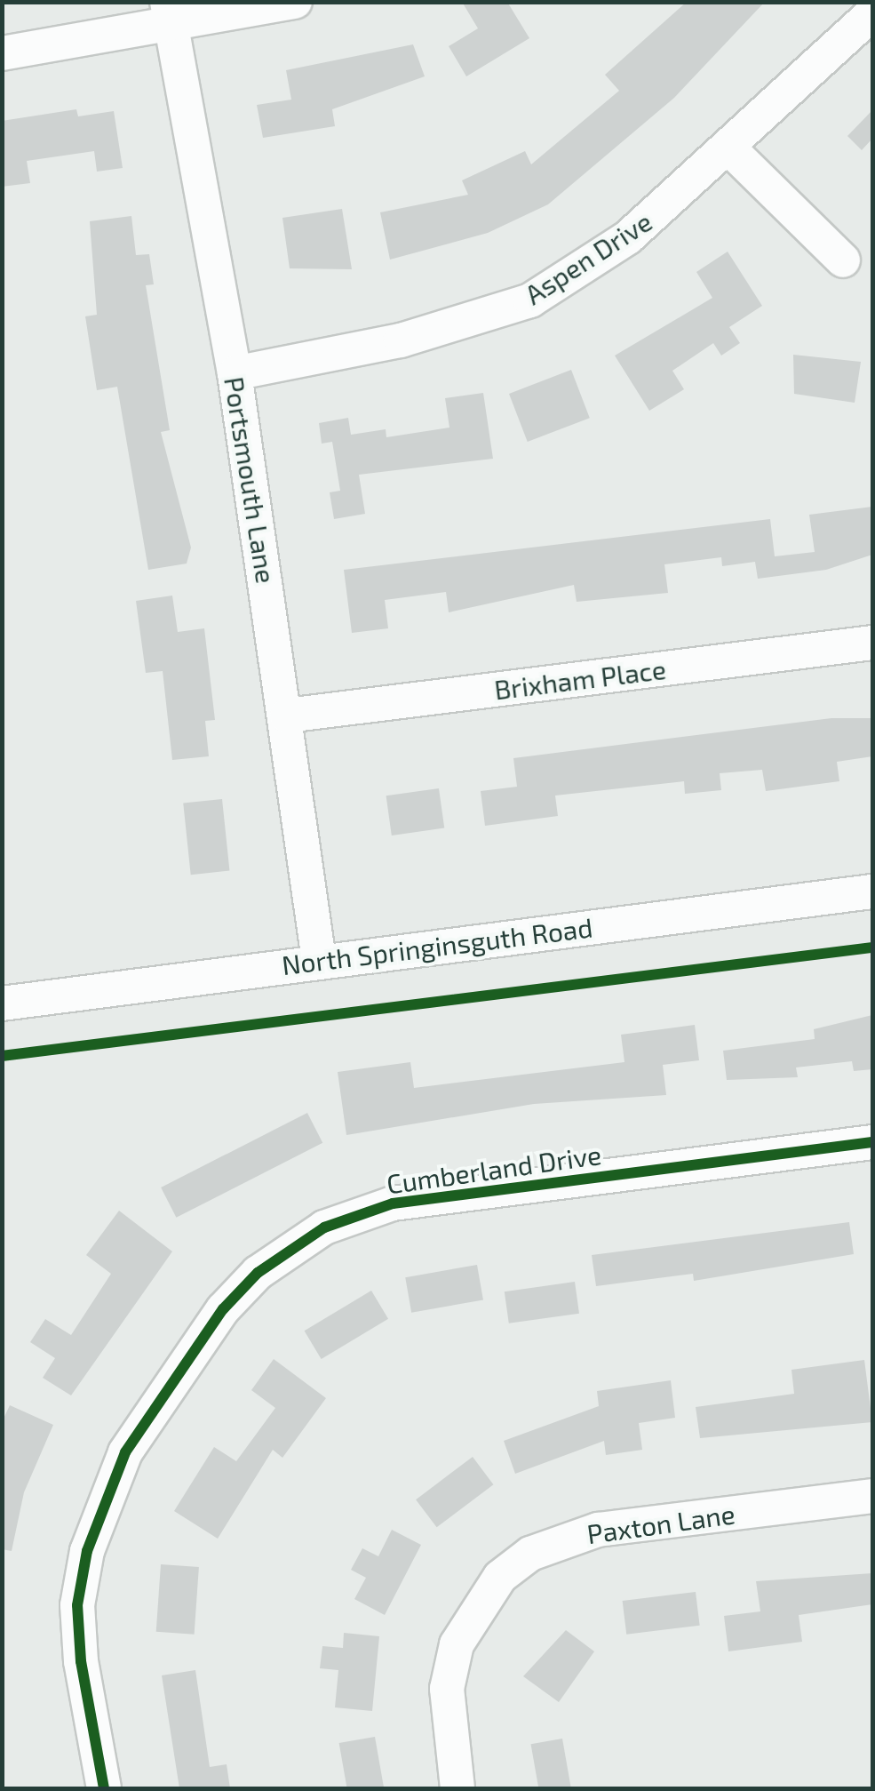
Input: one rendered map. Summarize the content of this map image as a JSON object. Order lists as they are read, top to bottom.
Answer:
{
  "streets": {
    "street": [
      "Aspen Drive",
      "Portsmouth Lane",
      "Brixham Place",
      "North Springinsguth Road",
      "Cumberland Drive",
      "Paxton Lane"
    ]
  },
  "crossings": [
    ["Aspen Drive", "Portsmouth Lane"],
    ["Portsmouth Lane", "Brixham Place"],
    ["Portsmouth Lane", "North Springinsguth Road"]
  ]
}
